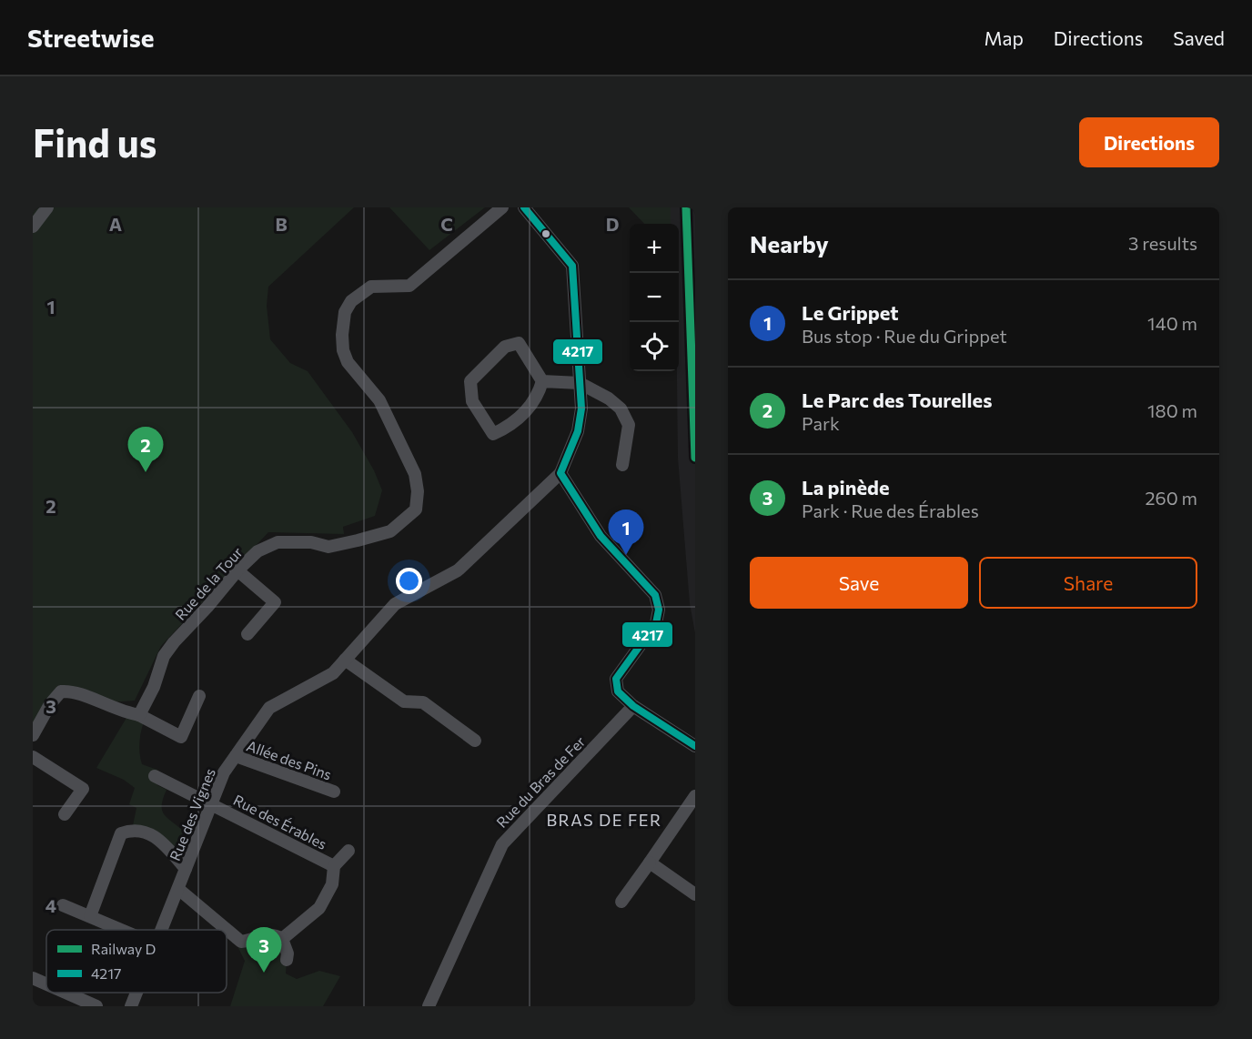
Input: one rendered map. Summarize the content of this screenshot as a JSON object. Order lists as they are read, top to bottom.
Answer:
{
  "streets": {
    "street": [
      "Rue de la Tour",
      "Allée des Pins",
      "Rue du Bras de Fer",
      "Rue des Vignes",
      "Rue des Érables"
    ]
  },
  "crossings": [
    ["Allée des Pins", "Rue des Vignes"],
    ["Rue des Vignes", "Rue des Érables"]
  ],
  "districts": ["BRAS DE FER"],
  "lines": ["rail line D", "transit line 4217"],
  "legend": ["Railway D", "4217"],
  "page": {
    "header": "Streetwise",
    "nav": ["Map", "Directions", "Saved"],
    "buttons": [
      "Directions",
      ["Save", "Share"]
    ],
    "title": "Find us",
    "heading": ["Nearby", "3 results"],
    "map_buttons": ["+", "−"],
    "list": [
      {
        "mark": "1",
        "name": "Le Grippet",
        "note": "Bus stop · Rue du Grippet",
        "value": "140 m"
      },
      {
        "mark": "2",
        "name": "Le Parc des Tourelles",
        "note": "Park",
        "value": "180 m"
      },
      {
        "mark": "3",
        "name": "La pinède",
        "note": "Park · Rue des Érables",
        "value": "260 m"
      }
    ],
    "pins": ["2", "1", "3"]
  },
  "grid": {
    "columns": [
      "A",
      "B",
      "C",
      "D"
    ],
    "rows": [
      "1",
      "2",
      "3",
      "4"
    ]
  }
}
